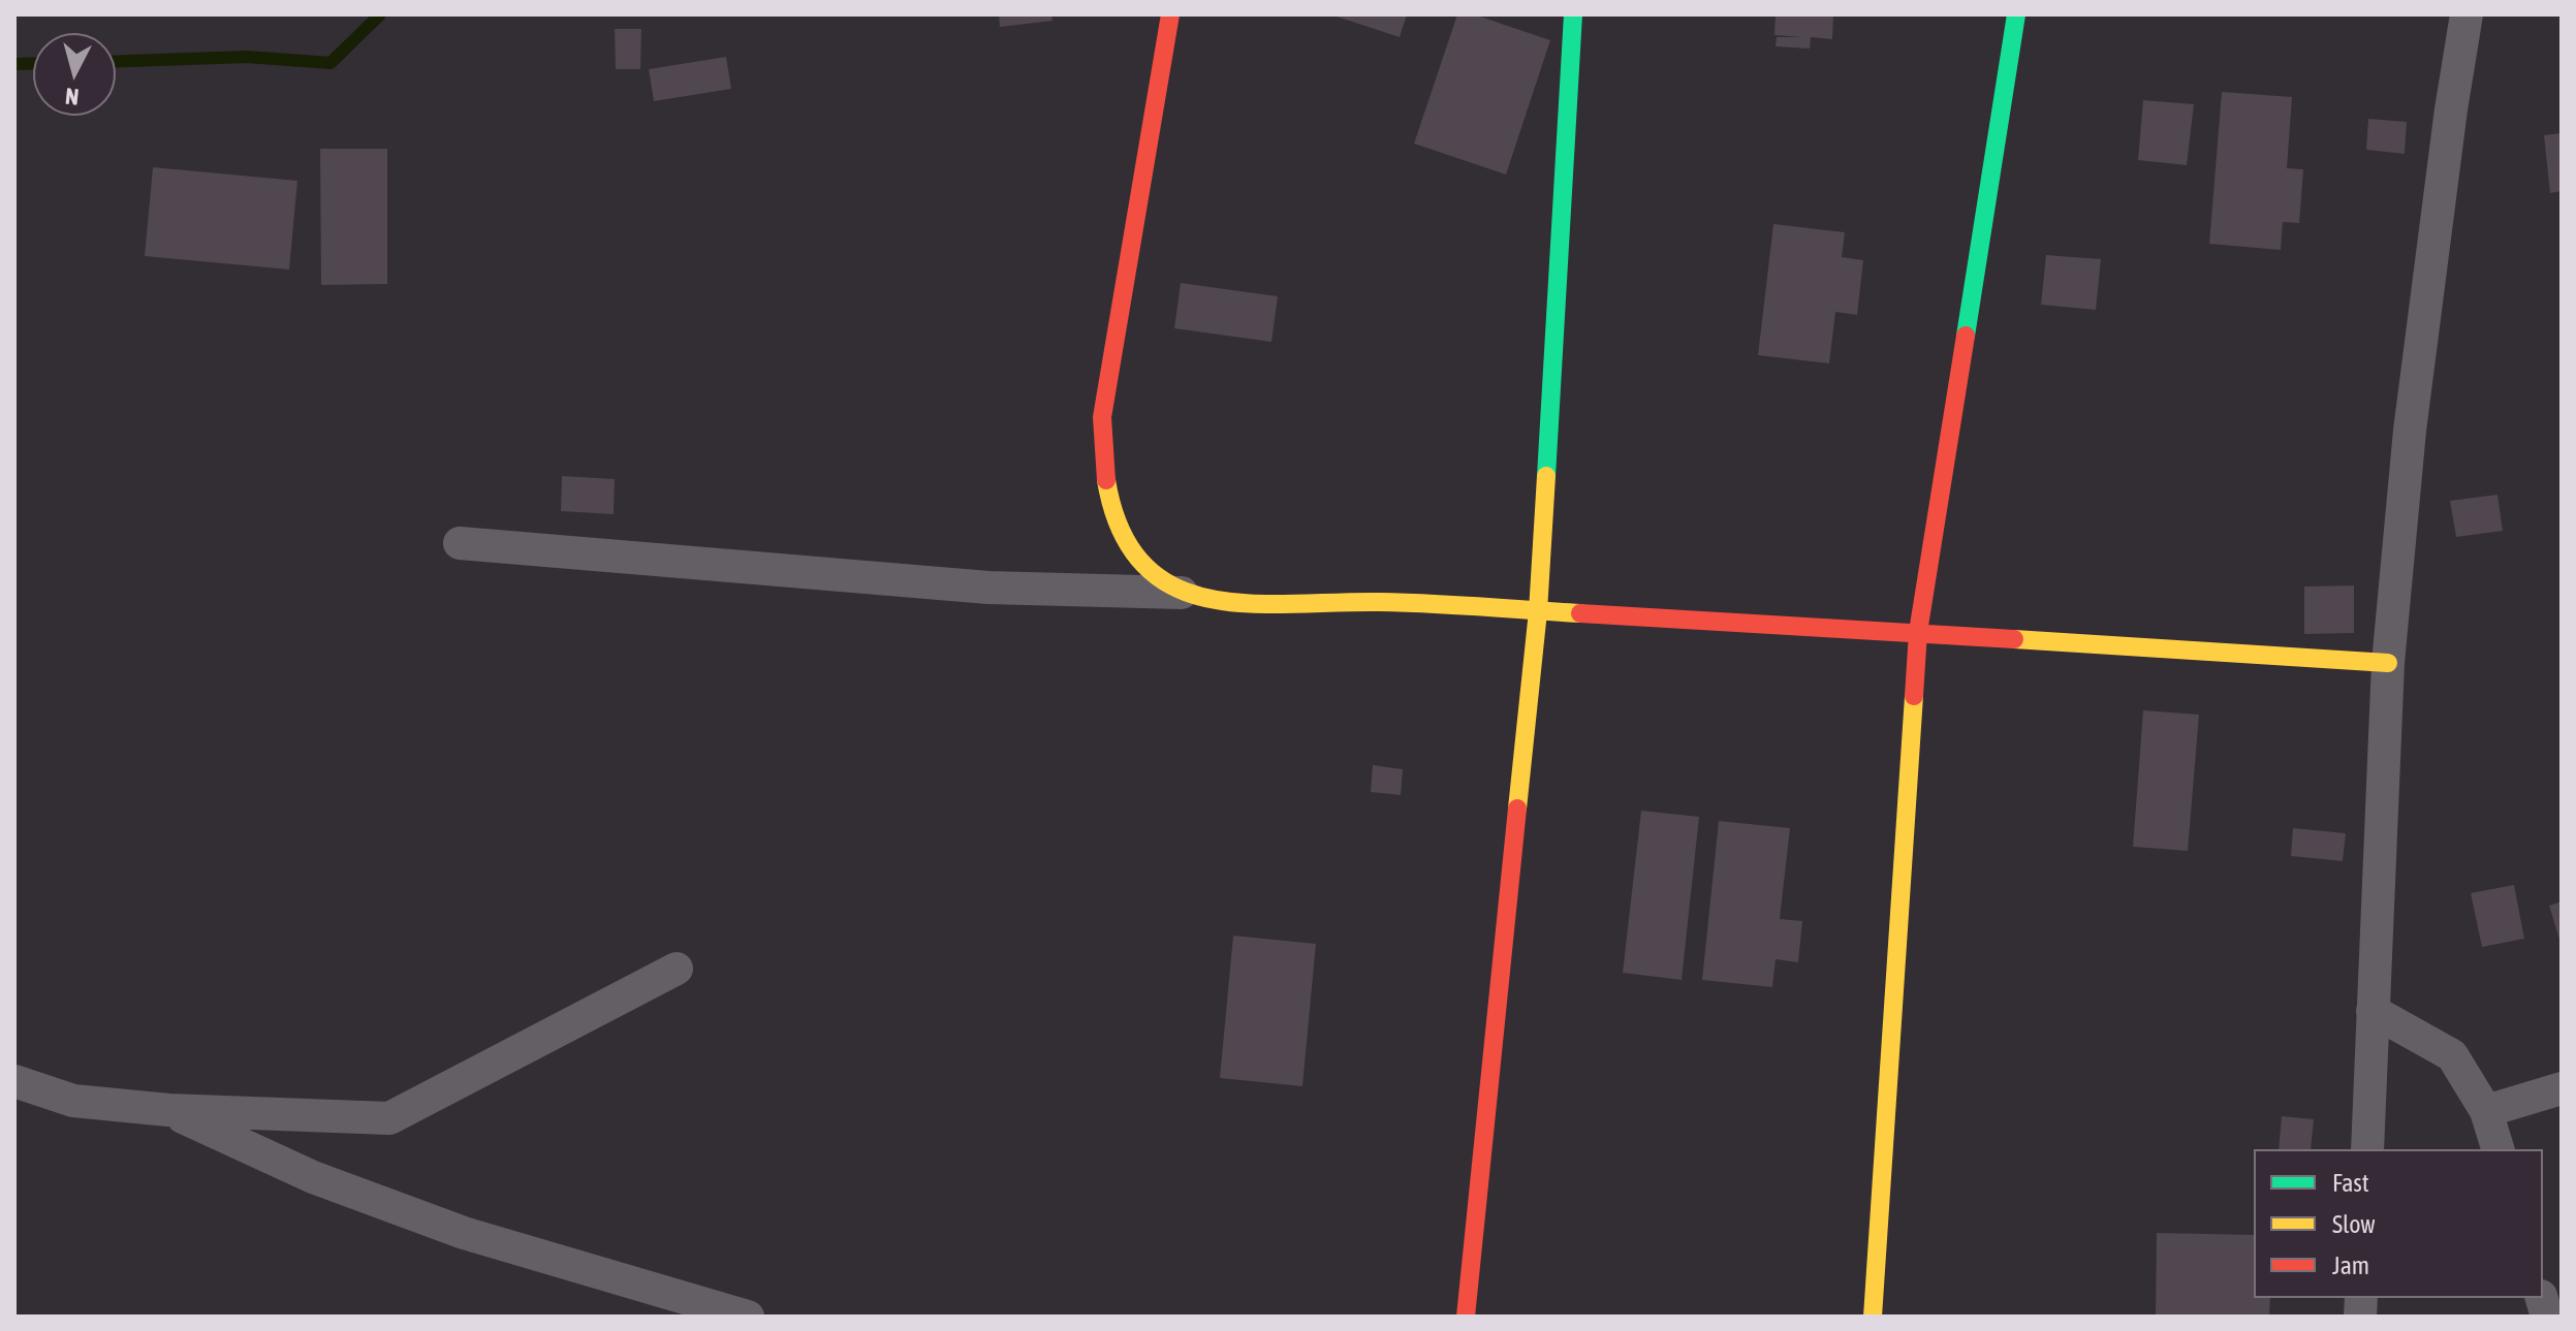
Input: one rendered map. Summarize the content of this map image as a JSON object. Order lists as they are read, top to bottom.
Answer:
{
  "legend": ["Fast", "Slow", "Jam"],
  "north": "bottom"
}
